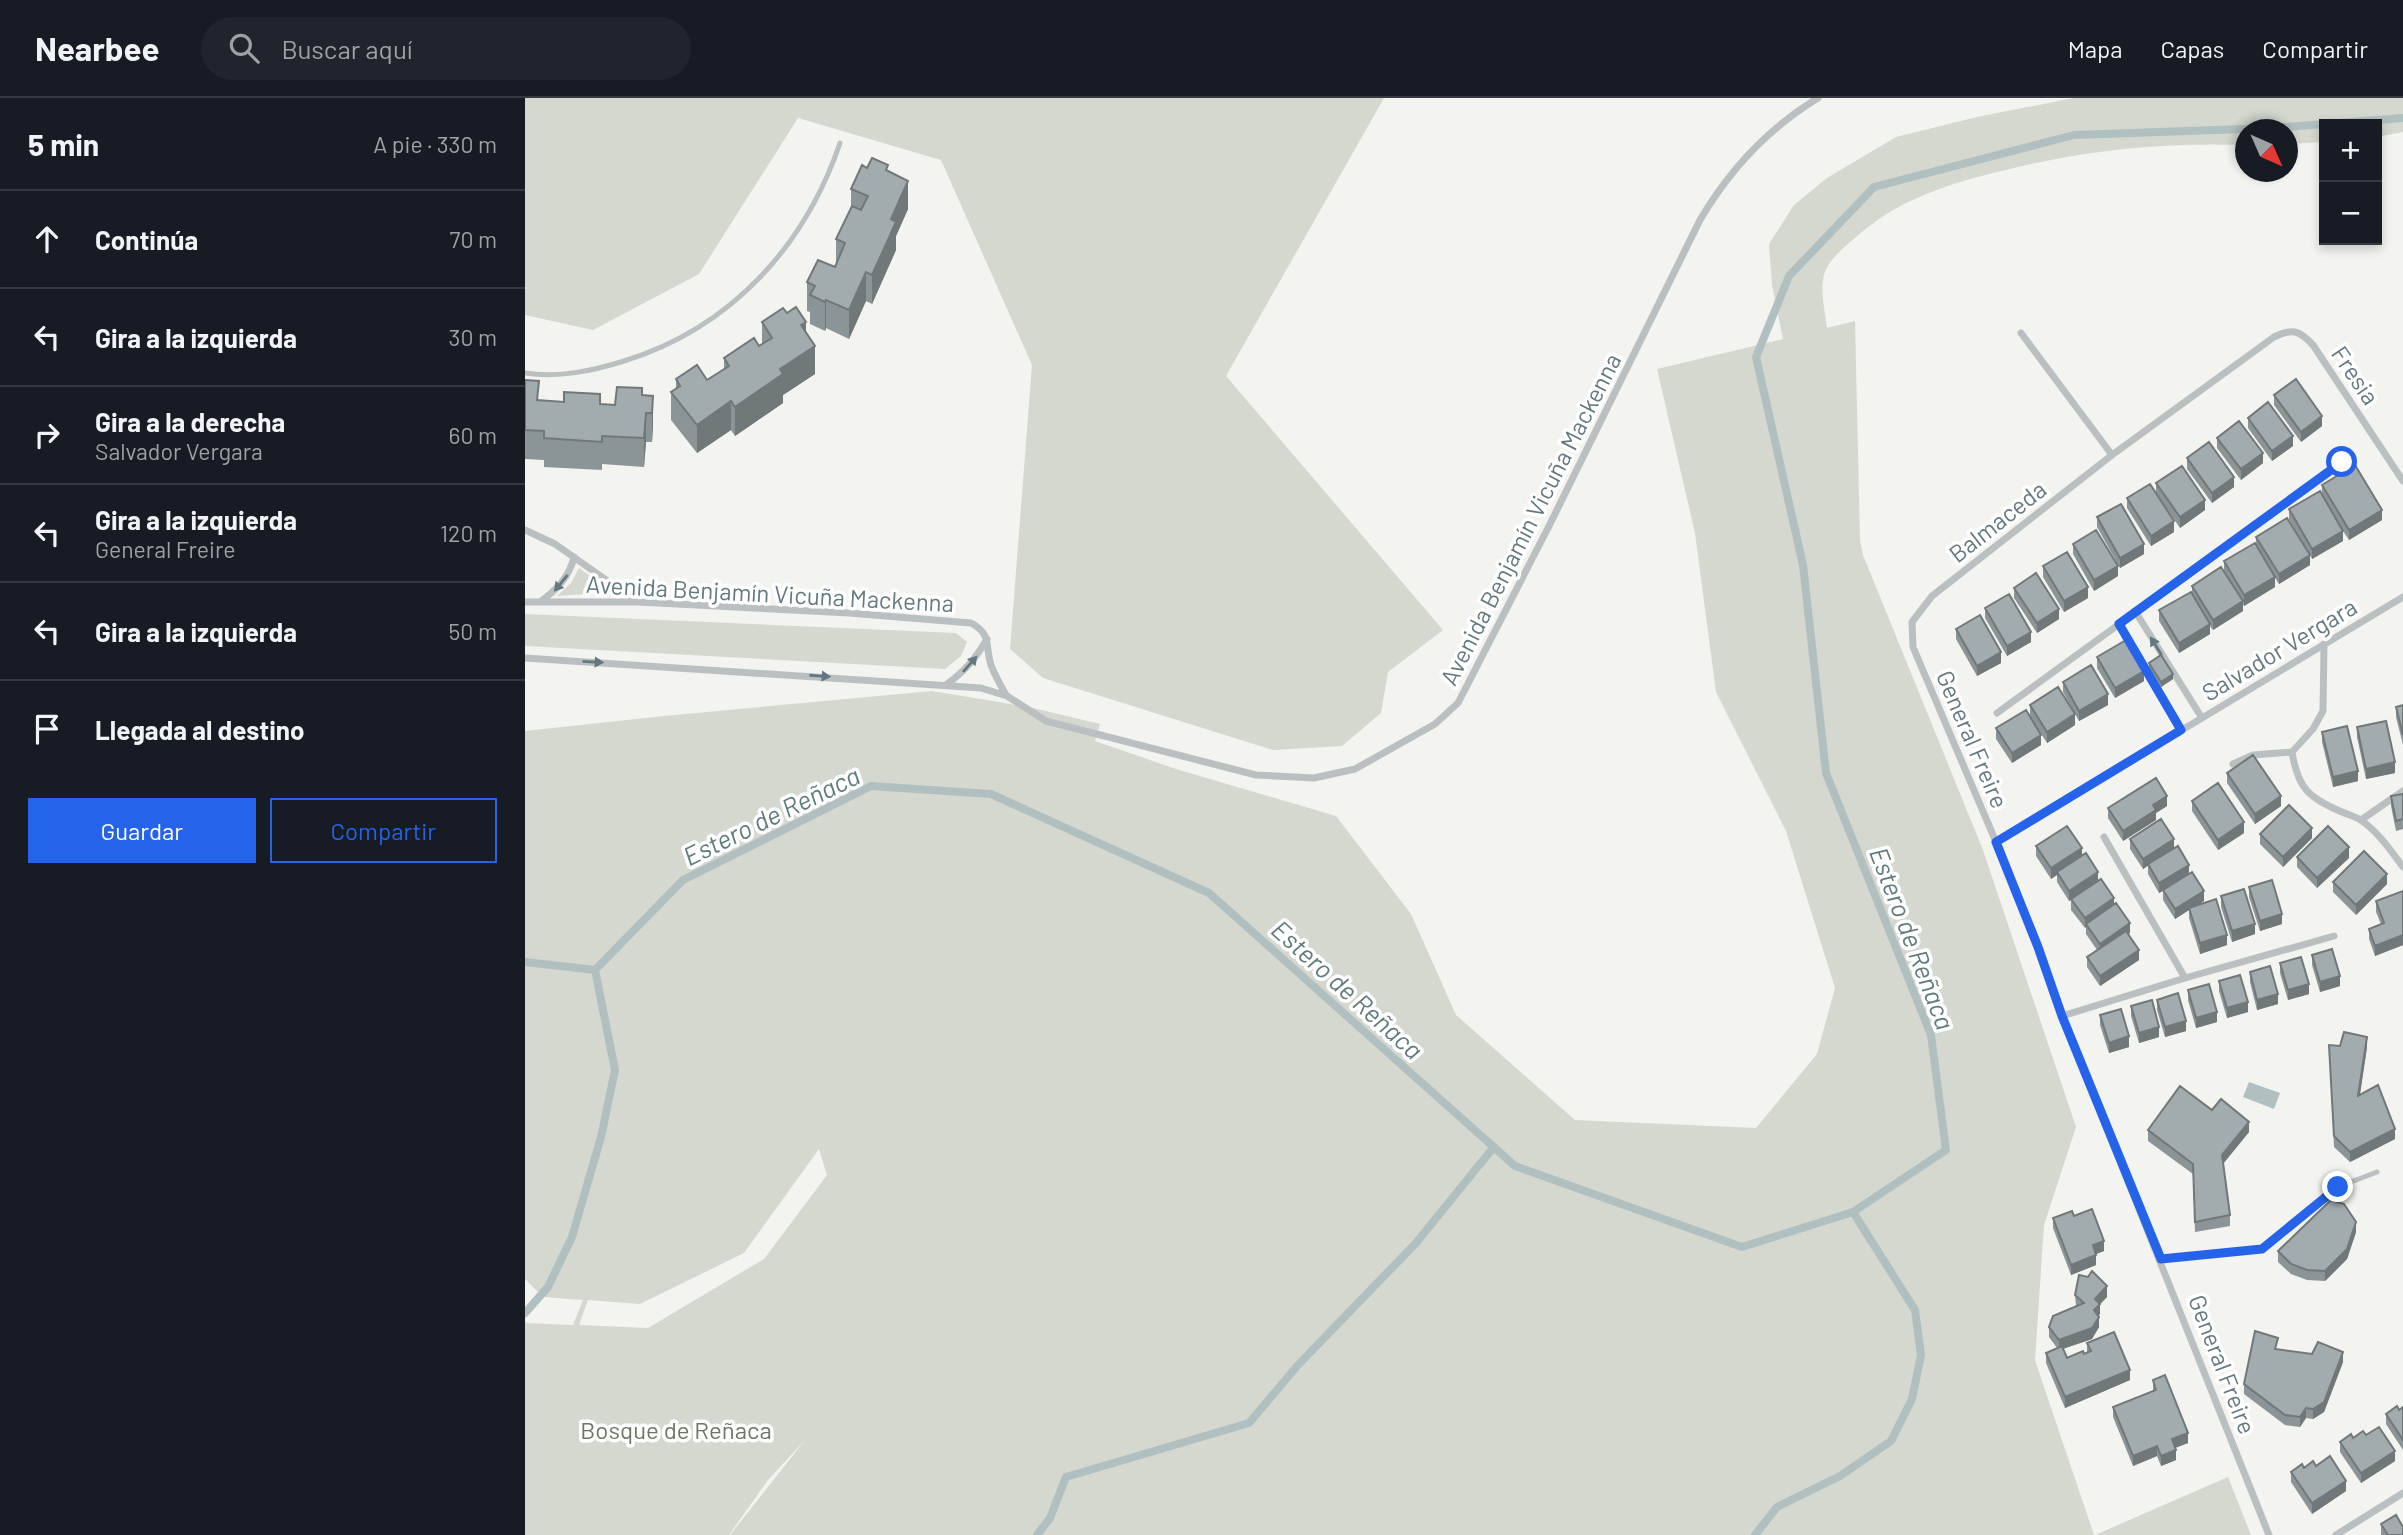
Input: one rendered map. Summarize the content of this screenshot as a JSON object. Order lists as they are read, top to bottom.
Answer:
{
  "streets": {
    "street": [
      "Fresia",
      "Avenida Benjamín Vicuña Mackenna",
      "Balmaceda",
      "Salvador Vergara",
      "General Freire"
    ]
  },
  "crossings": [
    ["Fresia", "Balmaceda"],
    ["Balmaceda", "General Freire"],
    ["Salvador Vergara", "General Freire"]
  ],
  "water": ["Estero de Reñaca"],
  "parks": ["Bosque de Reñaca"],
  "north": "bottom right",
  "page": {
    "header": "Nearbee",
    "search": "Buscar aquí",
    "nav": ["Mapa", "Capas", "Compartir"],
    "heading": ["5 min", "A pie · 330 m"],
    "map_buttons": ["+", "−"],
    "list": [
      ["Continúa", "70 m"],
      ["Gira a la izquierda", "30 m"],
      ["Gira a la derecha", "Salvador Vergara", "60 m"],
      ["Gira a la izquierda", "General Freire", "120 m"],
      ["Gira a la izquierda", "50 m"],
      "Llegada al destino"
    ],
    "buttons": ["Guardar", "Compartir"]
  }
}
